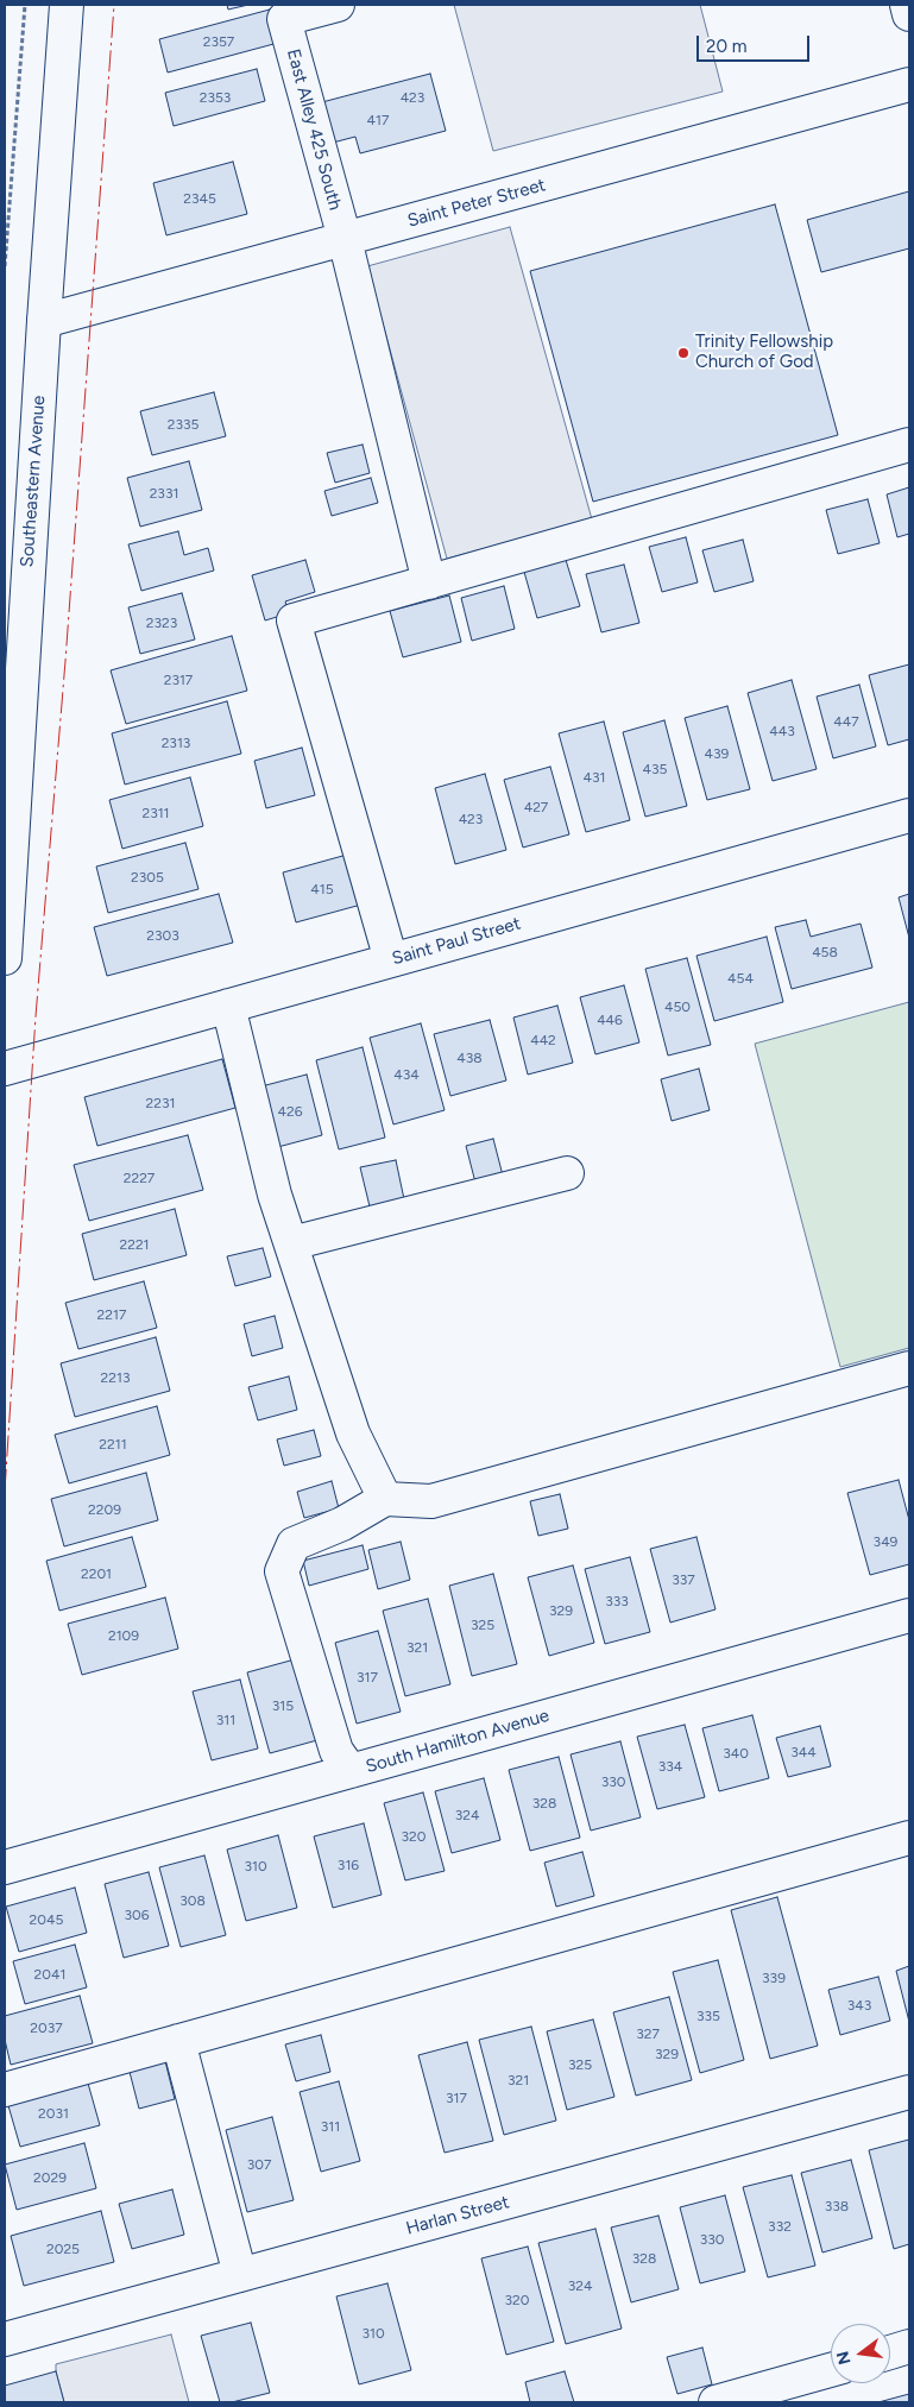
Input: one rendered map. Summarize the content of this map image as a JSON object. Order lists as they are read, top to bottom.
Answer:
{
  "streets": {
    "street": [
      "East Alley 425 South",
      "Saint Peter Street",
      "Southeastern Avenue",
      "Saint Paul Street",
      "South Hamilton Avenue",
      "Harlan Street"
    ]
  },
  "crossings": [
    ["East Alley 425 South", "Saint Peter Street"],
    ["Saint Peter Street", "Southeastern Avenue"]
  ],
  "places": ["Trinity Fellowship Church of God"],
  "house_numbers": [
    "2357",
    "2353",
    "423",
    "417",
    "2345",
    "2335",
    "2331",
    "2323",
    "2317",
    "447",
    "443",
    "2313",
    "439",
    "435",
    "431",
    "427",
    "2311",
    "423",
    "2305",
    "415",
    "2303",
    "458",
    "454",
    "450",
    "446",
    "442",
    "438",
    "434",
    "2231",
    "426",
    "2227",
    "2221",
    "2217",
    "2213",
    "2211",
    "2209",
    "349",
    "2201",
    "337",
    "333",
    "329",
    "325",
    "2109",
    "321",
    "317",
    "315",
    "311",
    "344",
    "340",
    "334",
    "330",
    "328",
    "324",
    "320",
    "316",
    "310",
    "308",
    "306",
    "2045",
    "2041",
    "339",
    "343",
    "335",
    "2037",
    "327",
    "329",
    "325",
    "321",
    "317",
    "2031",
    "311",
    "307",
    "2029",
    "338",
    "332",
    "330",
    "2025",
    "328",
    "324",
    "320",
    "310"
  ],
  "scale_bar": "20 m",
  "north": "left"
}
